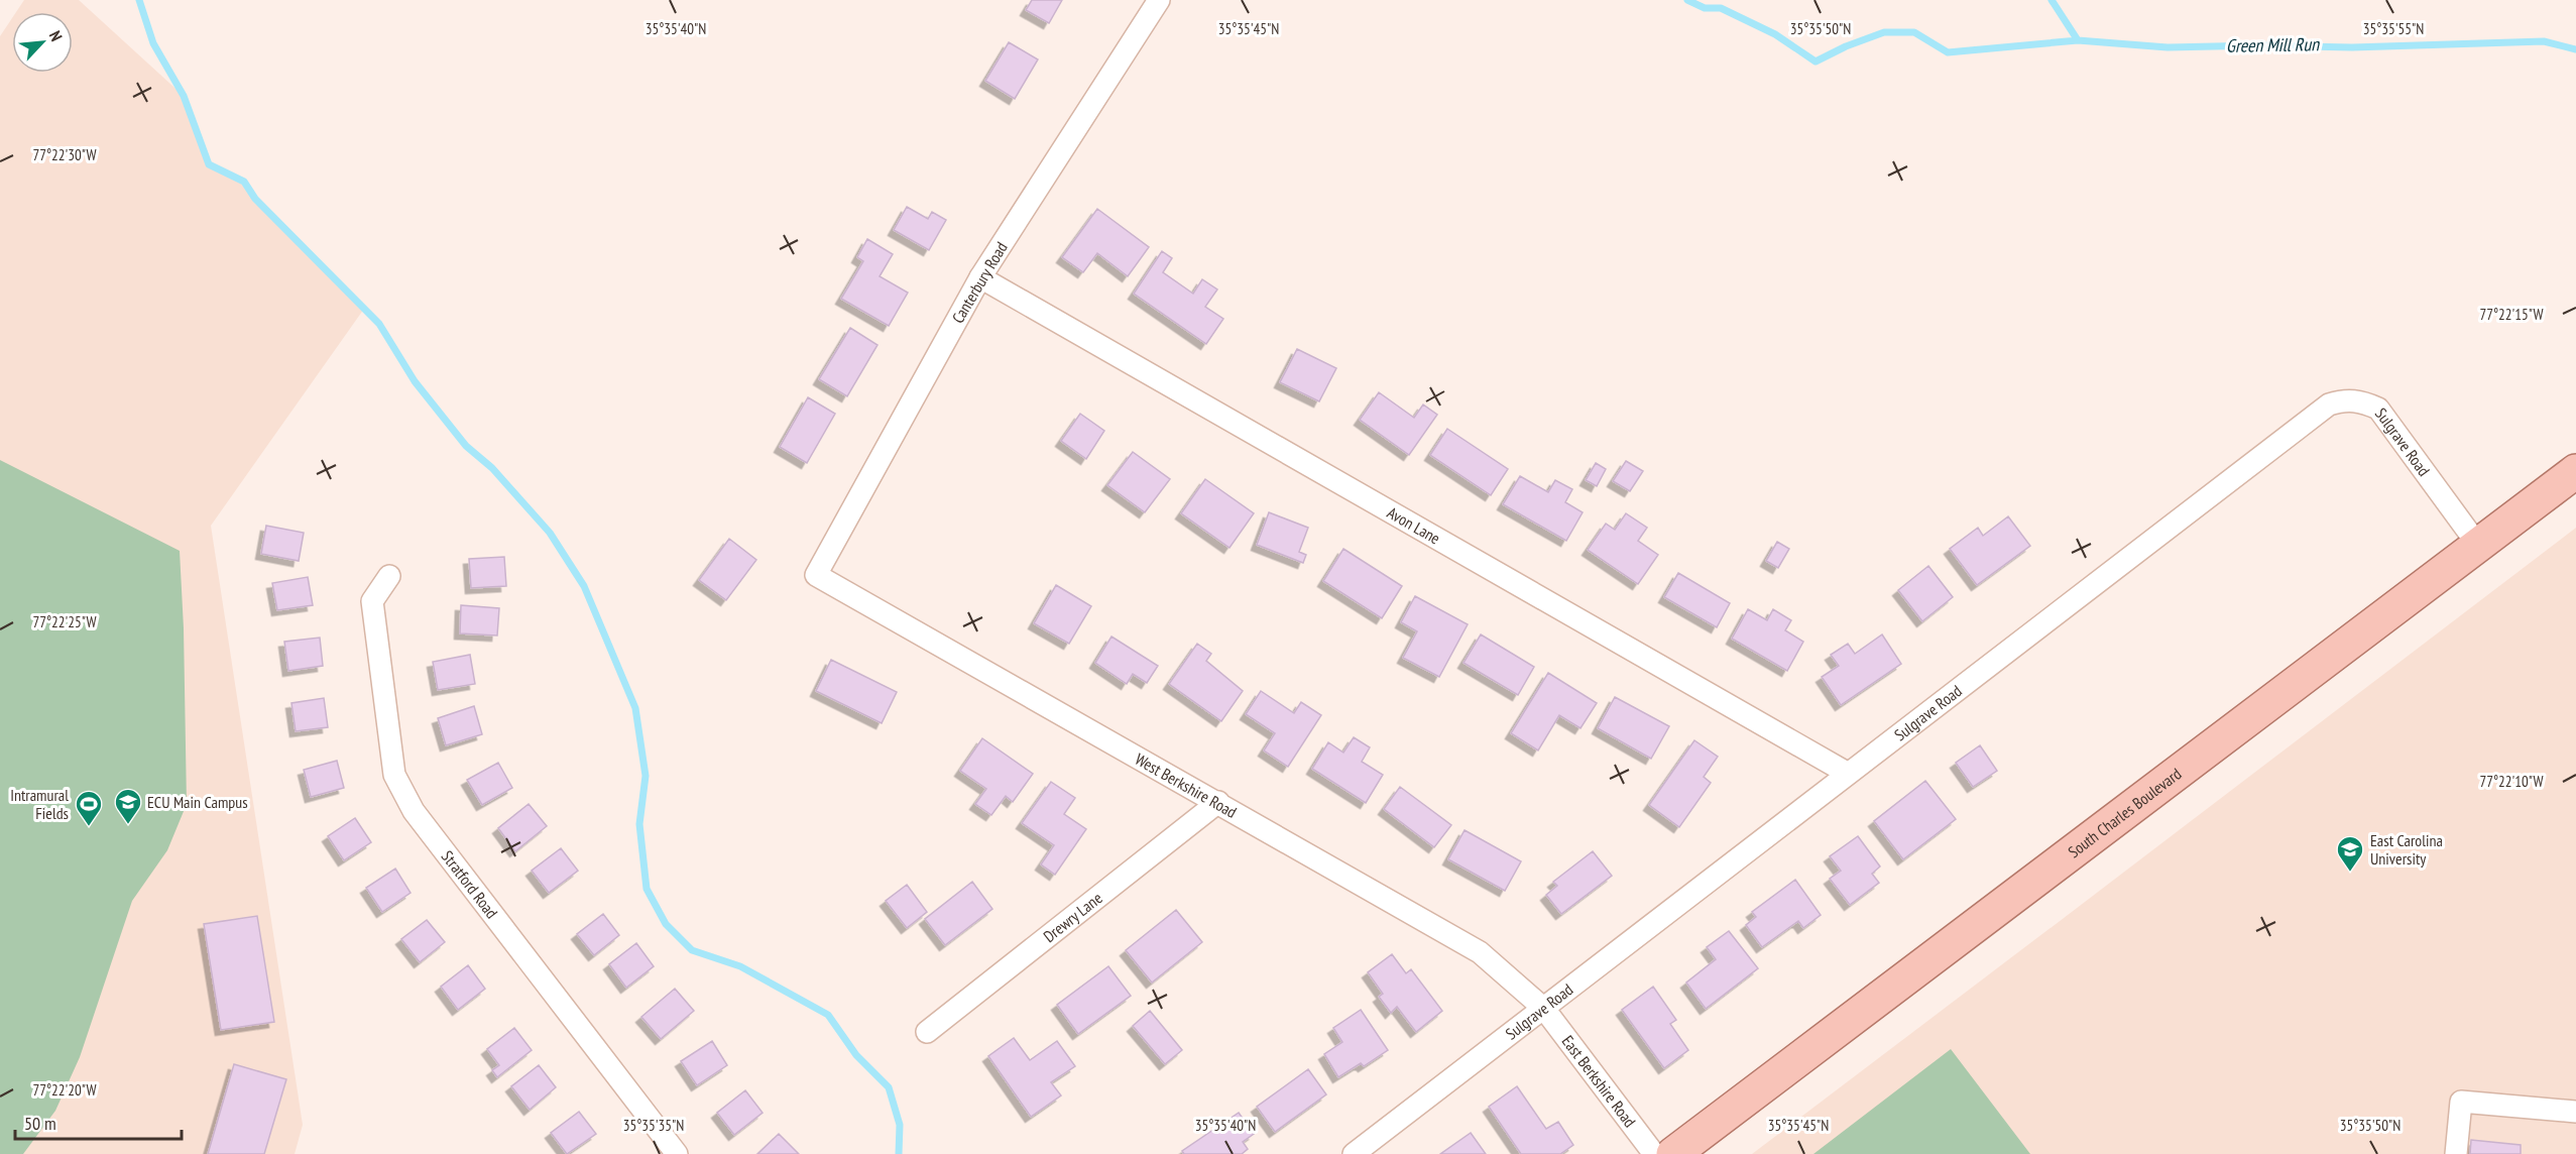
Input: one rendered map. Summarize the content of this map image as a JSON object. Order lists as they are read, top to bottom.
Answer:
{
  "streets": {
    "main road": ["South Charles Boulevard"],
    "street": [
      "Canterbury Road",
      "Sulgrave Road",
      "Avon Lane",
      "West Berkshire Road",
      "Stratford Road",
      "Drewry Lane",
      "East Berkshire Road"
    ]
  },
  "crossings": [
    ["Canterbury Road", "Avon Lane"],
    ["Canterbury Road", "West Berkshire Road"],
    ["Sulgrave Road", "Avon Lane"],
    ["Sulgrave Road", "West Berkshire Road"],
    ["Sulgrave Road", "South Charles Boulevard"],
    ["Sulgrave Road", "East Berkshire Road"],
    ["West Berkshire Road", "Drewry Lane"],
    ["West Berkshire Road", "East Berkshire Road"]
  ],
  "water": ["Green Mill Run"],
  "places": {
    "school or university": ["ECU Main Campus", "East Carolina University"],
    "sports": ["Intramural Fields"]
  },
  "scale_bar": "50 m",
  "north": "top right",
  "coordinates": [
    "35°35'40\"N",
    "35°35'45\"N",
    "35°35'50\"N",
    "35°35'55\"N",
    "77°22'30\"W",
    "77°22'15\"W",
    "77°22'25\"W",
    "77°22'10\"W",
    "77°22'20\"W",
    "35°35'35\"N"
  ]
}
